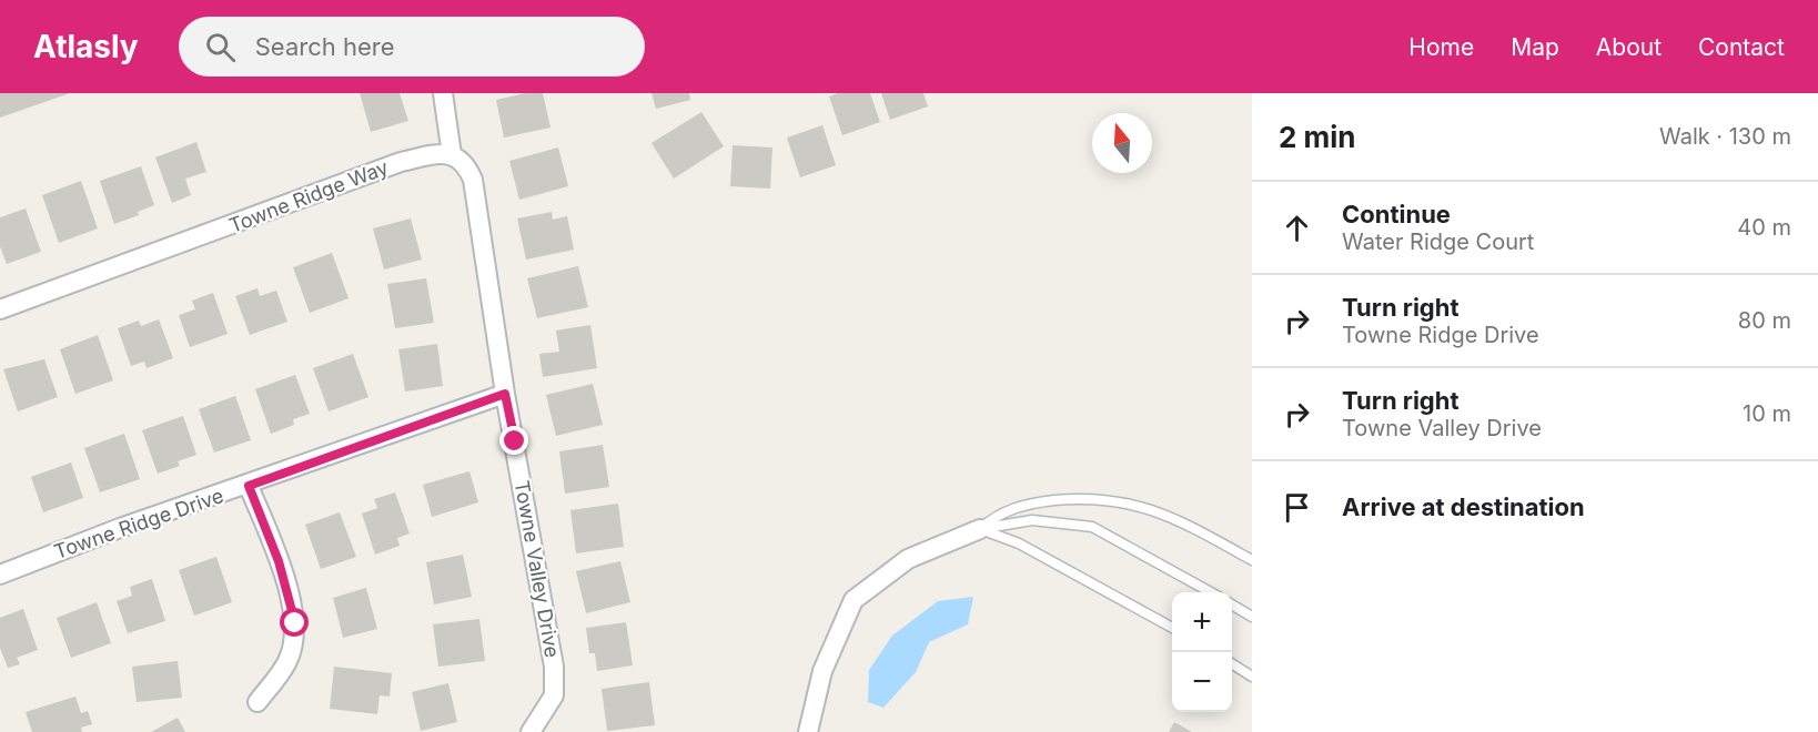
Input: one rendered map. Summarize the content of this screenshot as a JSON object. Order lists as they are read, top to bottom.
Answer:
{
  "streets": {
    "street": ["Towne Ridge Way", "Towne Ridge Drive", "Towne Valley Drive"]
  },
  "crossings": [
    ["Towne Ridge Way", "Towne Valley Drive"],
    ["Towne Ridge Drive", "Towne Valley Drive"]
  ],
  "north": "top",
  "page": {
    "header": "Atlasly",
    "search": "Search here",
    "nav": [
      "Home",
      "Map",
      "About",
      "Contact"
    ],
    "heading": ["2 min", "Walk · 130 m"],
    "list": [
      ["Continue", "Water Ridge Court", "40 m"],
      ["Turn right", "Towne Ridge Drive", "80 m"],
      ["Turn right", "Towne Valley Drive", "10 m"],
      "Arrive at destination"
    ],
    "map_buttons": ["+", "−"]
  }
}
